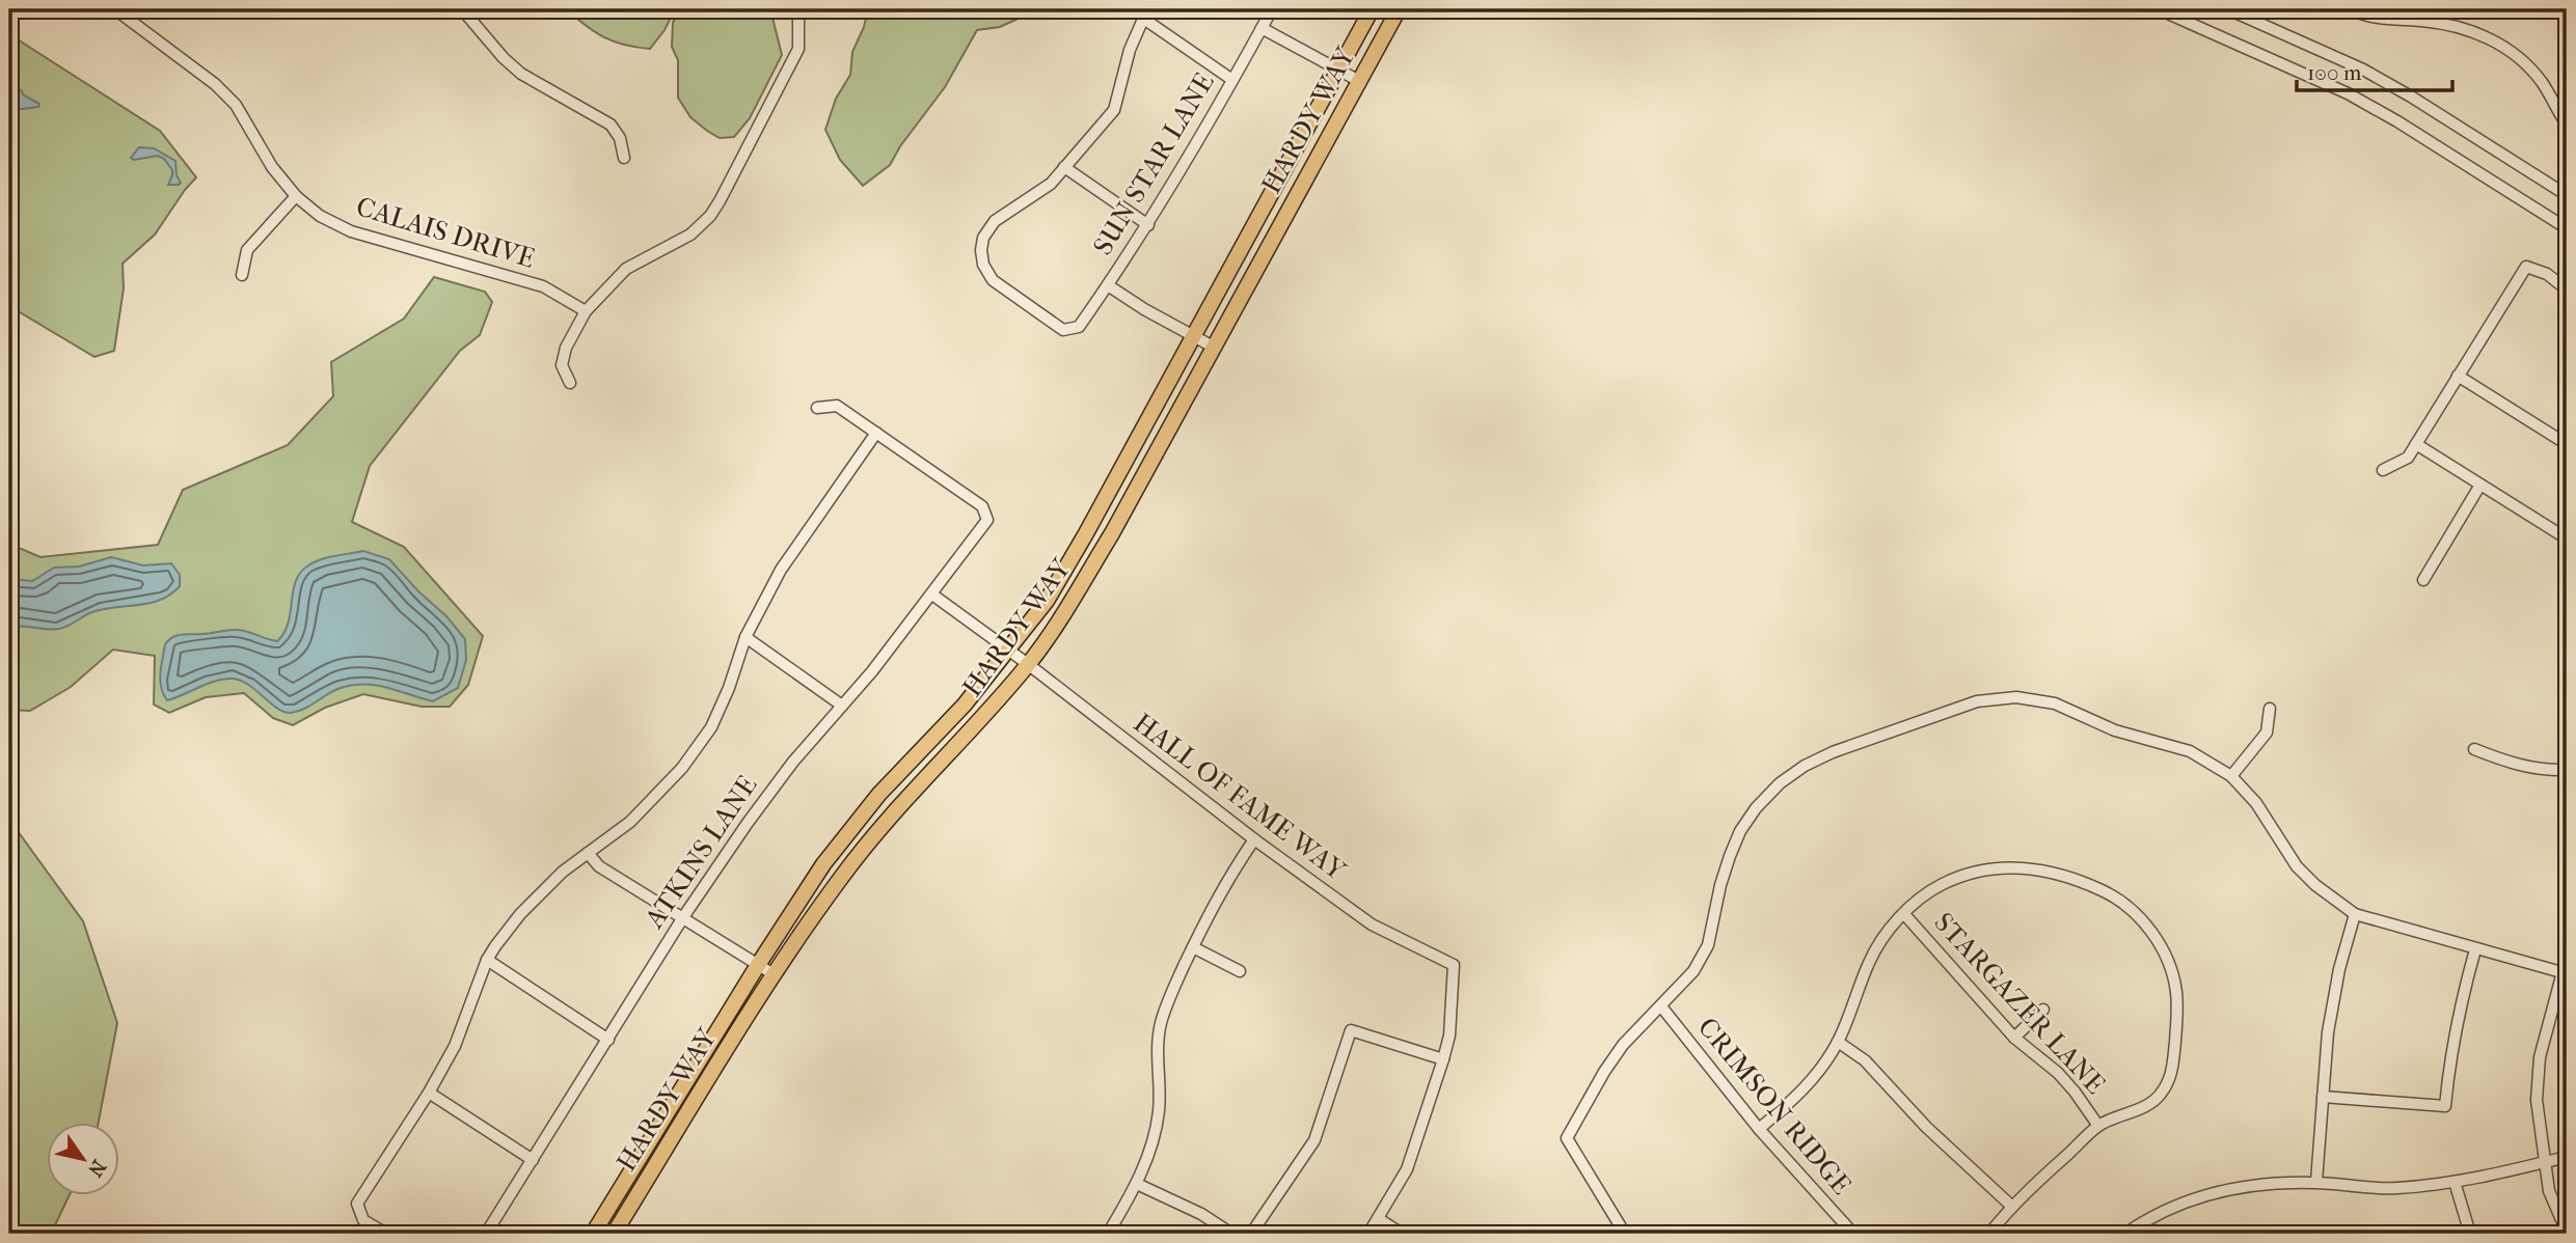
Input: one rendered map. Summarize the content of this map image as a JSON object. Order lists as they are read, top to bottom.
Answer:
{
  "streets": {
    "main road": ["HARDY WAY"],
    "street": [
      "SUN STAR LANE",
      "CALAIS DRIVE",
      "HALL OF FAME WAY",
      "ATKINS LANE",
      "STARGAZER LANE",
      "CRIMSON RIDGE"
    ]
  },
  "crossings": [
    ["HARDY WAY", "HALL OF FAME WAY"],
    ["HALL OF FAME WAY", "ATKINS LANE"]
  ],
  "scale_bar": "100 m",
  "north": "bottom right"
}
